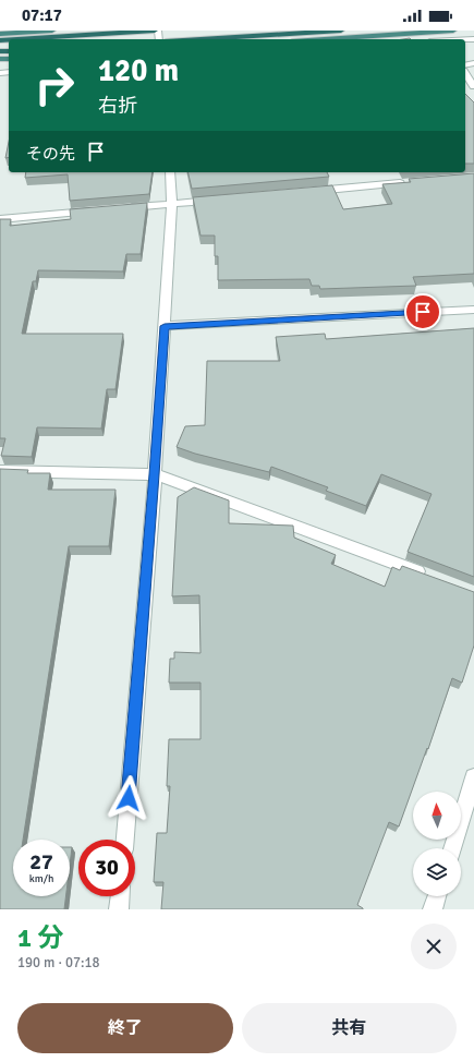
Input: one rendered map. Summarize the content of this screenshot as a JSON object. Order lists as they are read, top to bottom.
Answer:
{
  "north": "top",
  "page": {
    "status": "07:17",
    "turn": ["120 m", "右折"],
    "then": "その先",
    "speed": "27 km/h",
    "limit": "30",
    "heading": ["1 分", "190 m · 07:18"],
    "buttons": ["終了", "共有"]
  }
}
